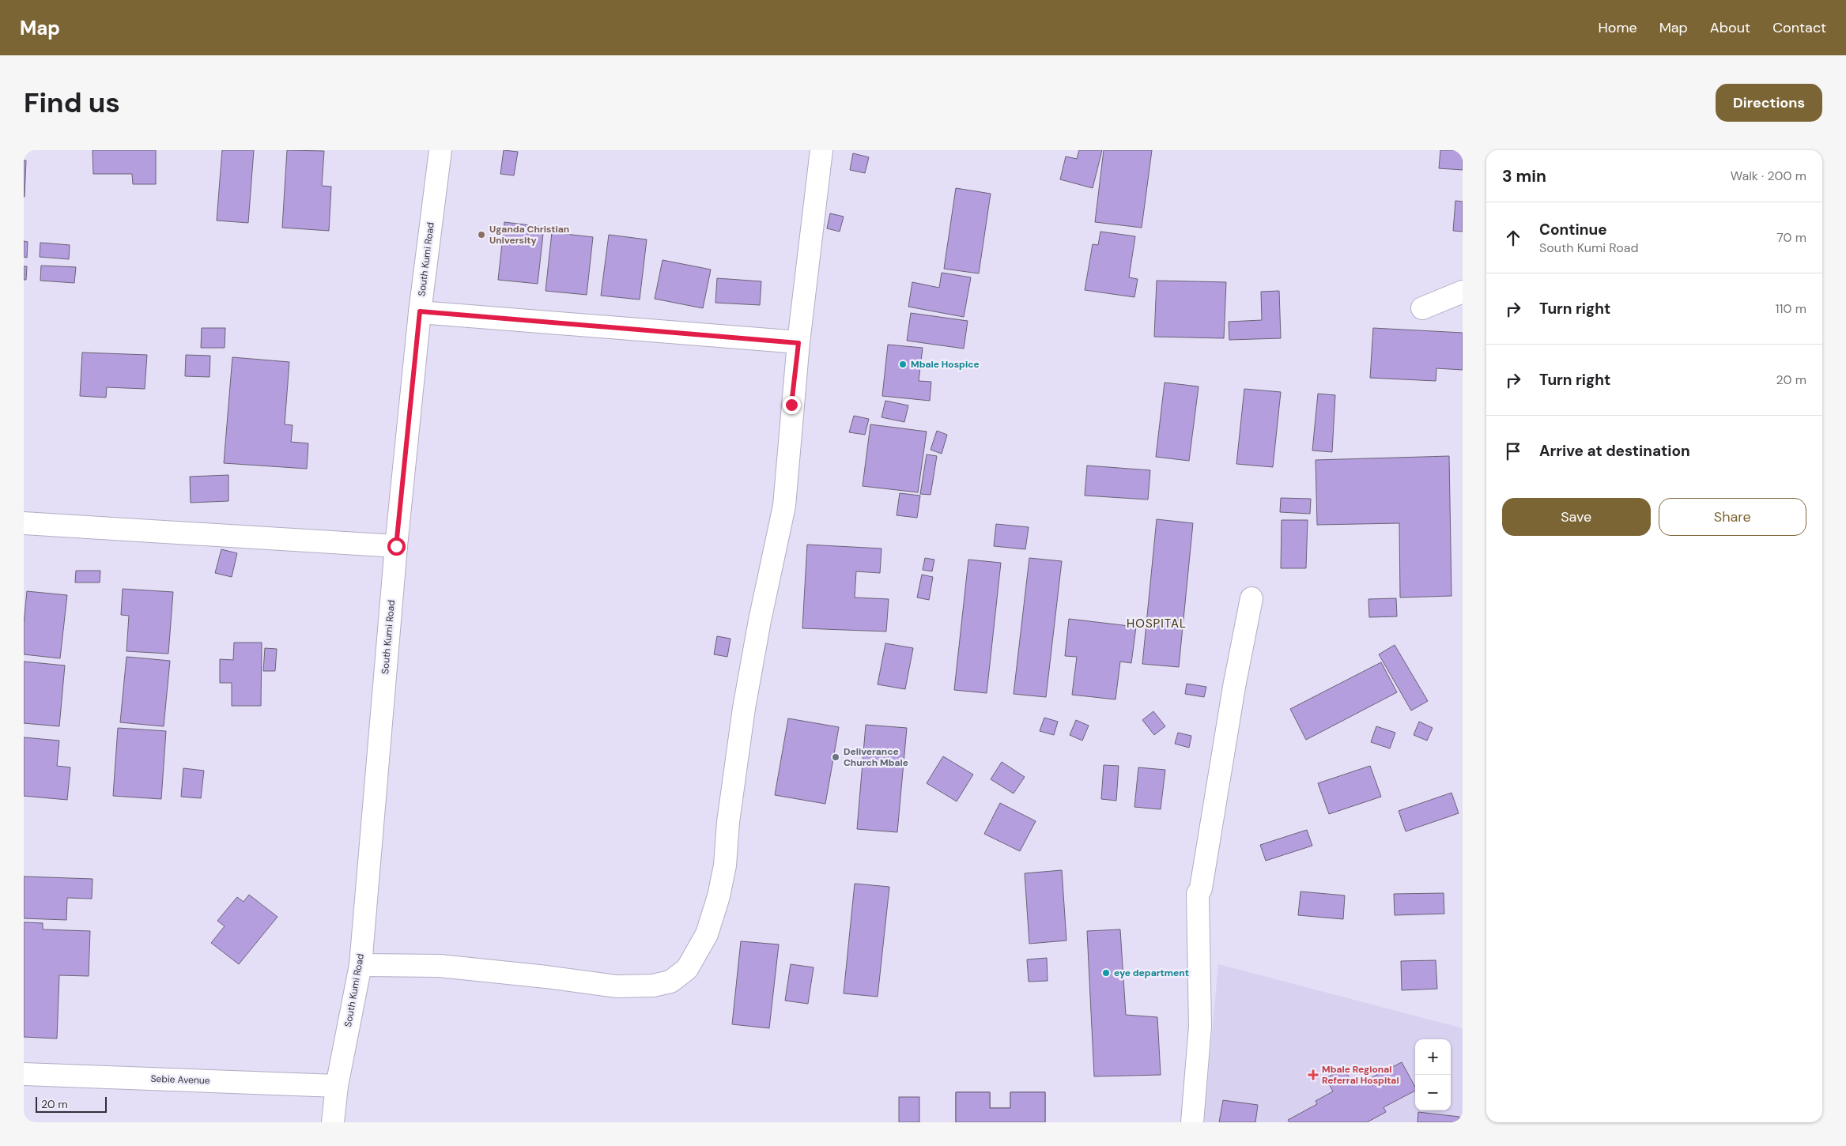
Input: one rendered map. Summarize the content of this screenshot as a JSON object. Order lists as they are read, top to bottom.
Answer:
{
  "streets": {
    "street": ["South Kumi Road", "Sebie Avenue"]
  },
  "crossings": [
    ["South Kumi Road", "Sebie Avenue"]
  ],
  "districts": ["HOSPITAL"],
  "places": {
    "other": [
      "Uganda Christian University",
      "Mbale Hospice",
      "Deliverance Church Mbale",
      "eye department"
    ],
    "health": ["Mbale Regional Referral Hospital"]
  },
  "scale_bar": "20 m",
  "page": {
    "header": "Map",
    "nav": [
      "Home",
      "Map",
      "About",
      "Contact"
    ],
    "buttons": [
      "Directions",
      ["Save", "Share"]
    ],
    "title": "Find us",
    "heading": ["3 min", "Walk · 200 m"],
    "list": [
      ["Continue", "South Kumi Road", "70 m"],
      ["Turn right", "110 m"],
      ["Turn right", "20 m"],
      "Arrive at destination"
    ],
    "map_buttons": ["+", "−"],
    "scale": "20 m"
  }
}
